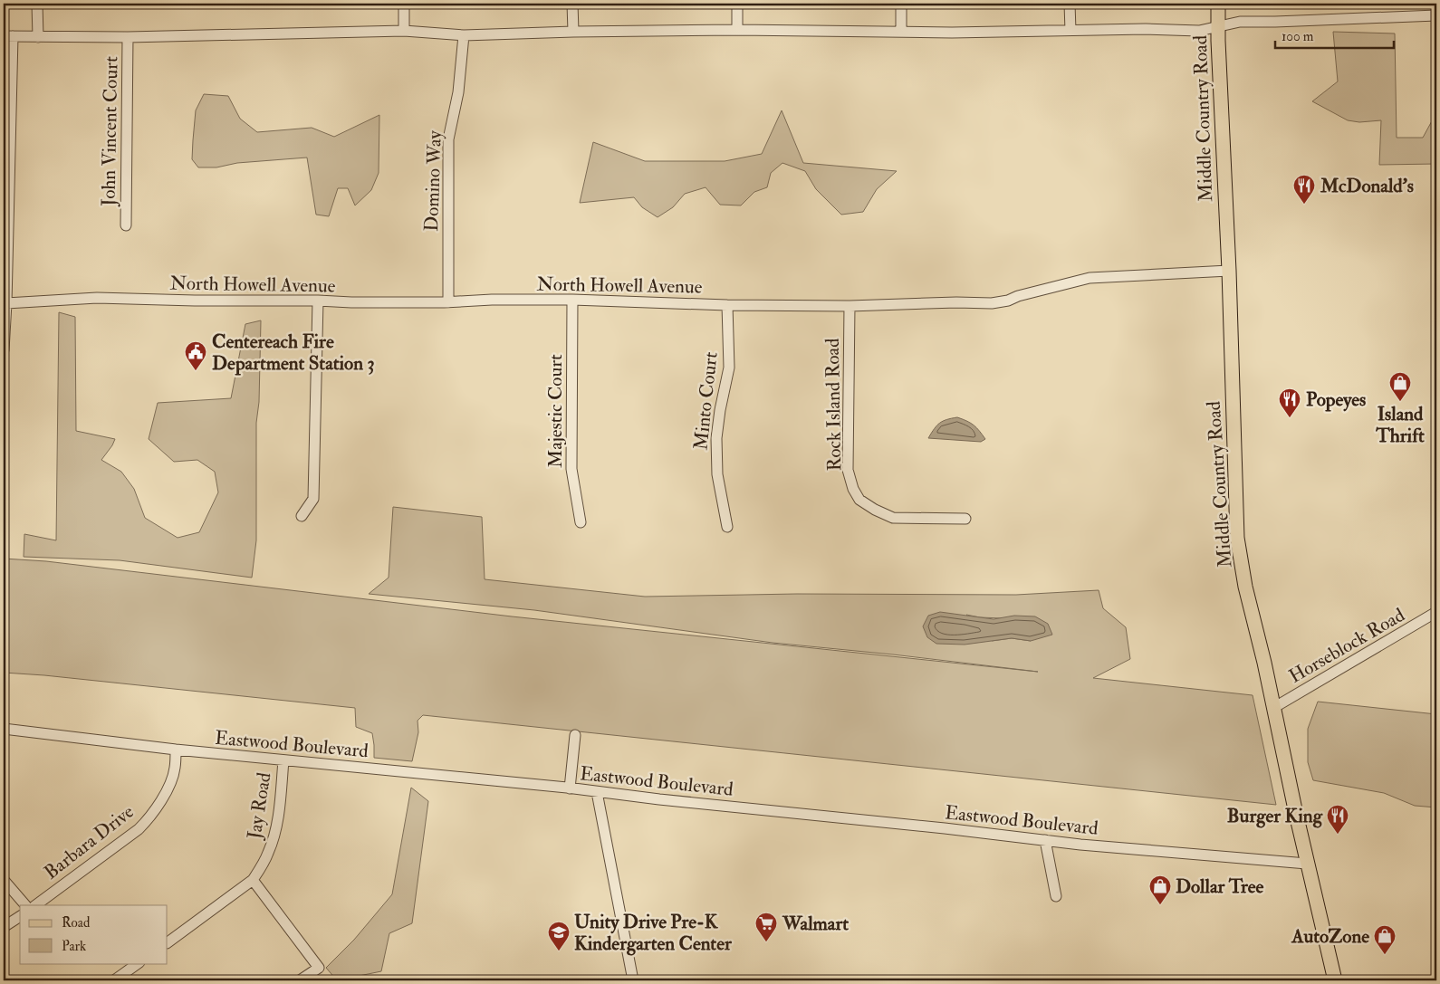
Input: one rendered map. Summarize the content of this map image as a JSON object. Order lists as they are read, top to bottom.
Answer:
{
  "streets": {
    "main road": ["Middle Country Road"],
    "street": [
      "John Vincent Court",
      "Domino Way",
      "North Howell Avenue",
      "Minto Court",
      "Rock Island Road",
      "Majestic Court",
      "Horseblock Road",
      "Eastwood Boulevard",
      "Jay Road",
      "Barbara Drive"
    ]
  },
  "crossings": [
    ["Middle Country Road", "North Howell Avenue"],
    ["Middle Country Road", "Horseblock Road"],
    ["Middle Country Road", "Eastwood Boulevard"],
    ["Domino Way", "North Howell Avenue"],
    ["North Howell Avenue", "Minto Court"],
    ["North Howell Avenue", "Rock Island Road"],
    ["North Howell Avenue", "Majestic Court"],
    ["Eastwood Boulevard", "Jay Road"],
    ["Eastwood Boulevard", "Barbara Drive"]
  ],
  "places": {
    "restaurant": ["McDonald's", "Popeyes", "Burger King"],
    "public building": ["Centereach Fire Department Station 3"],
    "shop": ["Island Thrift", "Dollar Tree", "AutoZone"],
    "supermarket": ["Walmart"],
    "school or university": ["Unity Drive Pre-K Kindergarten Center"]
  },
  "legend": ["Road", "Park"],
  "scale_bar": "100 m"
}
